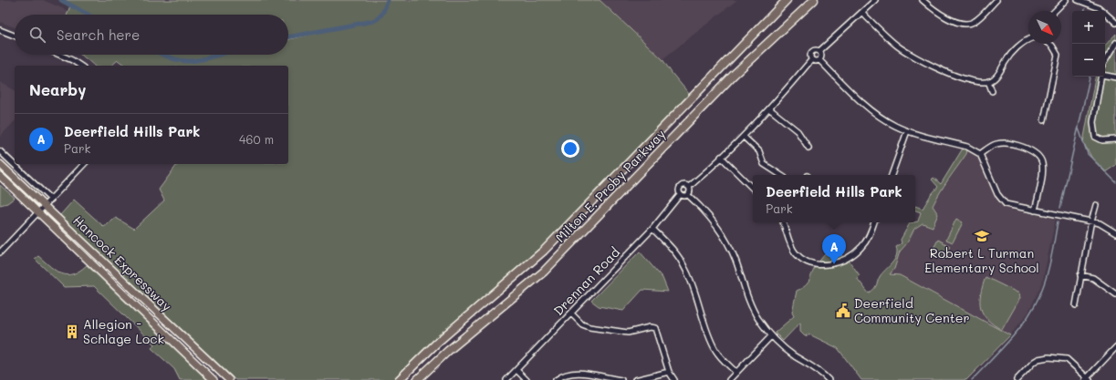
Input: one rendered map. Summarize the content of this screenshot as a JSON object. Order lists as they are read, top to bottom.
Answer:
{
  "streets": {
    "highway": ["Milton E. Proby Parkway"],
    "main road": ["Hancock Expressway"],
    "street": ["Drennan Road"]
  },
  "places": {
    "school or university": ["Robert L Turman Elementary School"],
    "public building": ["Deerfield Community Center"],
    "building": ["Allegion - Schlage Lock"]
  },
  "north": "bottom right",
  "page": {
    "map_buttons": ["+", "−"],
    "search": "Search here",
    "heading": "Nearby",
    "list": [
      {
        "mark": "A",
        "name": "Deerfield Hills Park",
        "note": "Park",
        "value": "460 m"
      }
    ],
    "popup": ["Deerfield Hills Park", "Park"],
    "pins": "A"
  }
}
